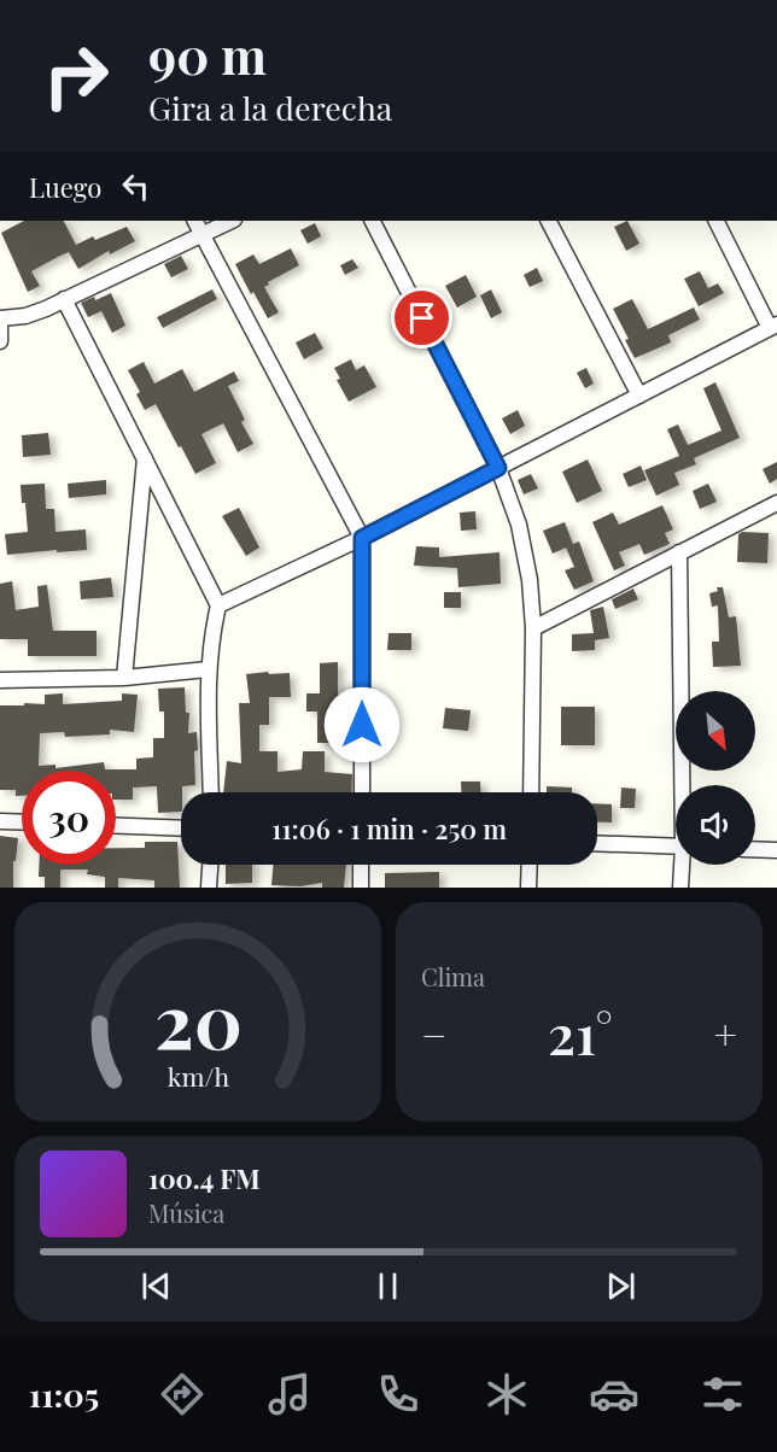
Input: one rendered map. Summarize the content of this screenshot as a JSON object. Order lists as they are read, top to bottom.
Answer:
{
  "north": "bottom right",
  "page": {
    "turn": ["90 m", "Gira a la derecha"],
    "then": "Luego",
    "limit": "30",
    "trip": "11:06 · 1 min · 250 m",
    "tile": "Clima",
    "heat": ["−", "21°", "+"],
    "song": ["100.4 FM", "Música"],
    "tabs": "11:05",
    "gauge": ["20", "km/h"]
  }
}
